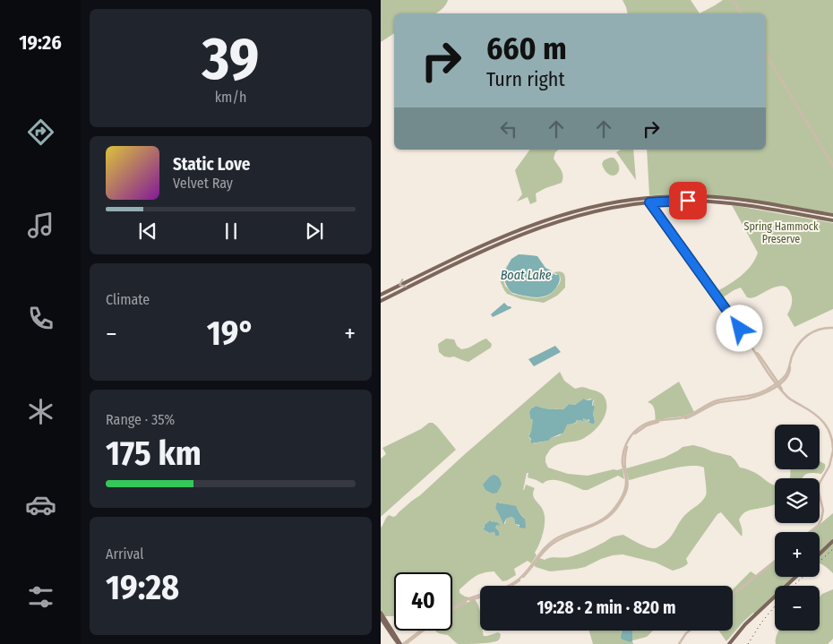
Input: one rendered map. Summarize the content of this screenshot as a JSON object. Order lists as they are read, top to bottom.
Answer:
{
  "water": ["Boat Lake"],
  "parks": ["Spring Hammock Preserve"],
  "page": {
    "tabs": "19:26",
    "tile": [
      ["39", "km/h"],
      "Climate",
      ["Range · 35%", "175 km"],
      ["Arrival", "19:28"]
    ],
    "turn": ["660 m", "Turn right"],
    "song": ["Static Love", "Velvet Ray"],
    "heat": ["−", "19°", "+"],
    "map_buttons": ["+", "−"],
    "limit": "40",
    "trip": "19:28 · 2 min · 820 m"
  }
}
